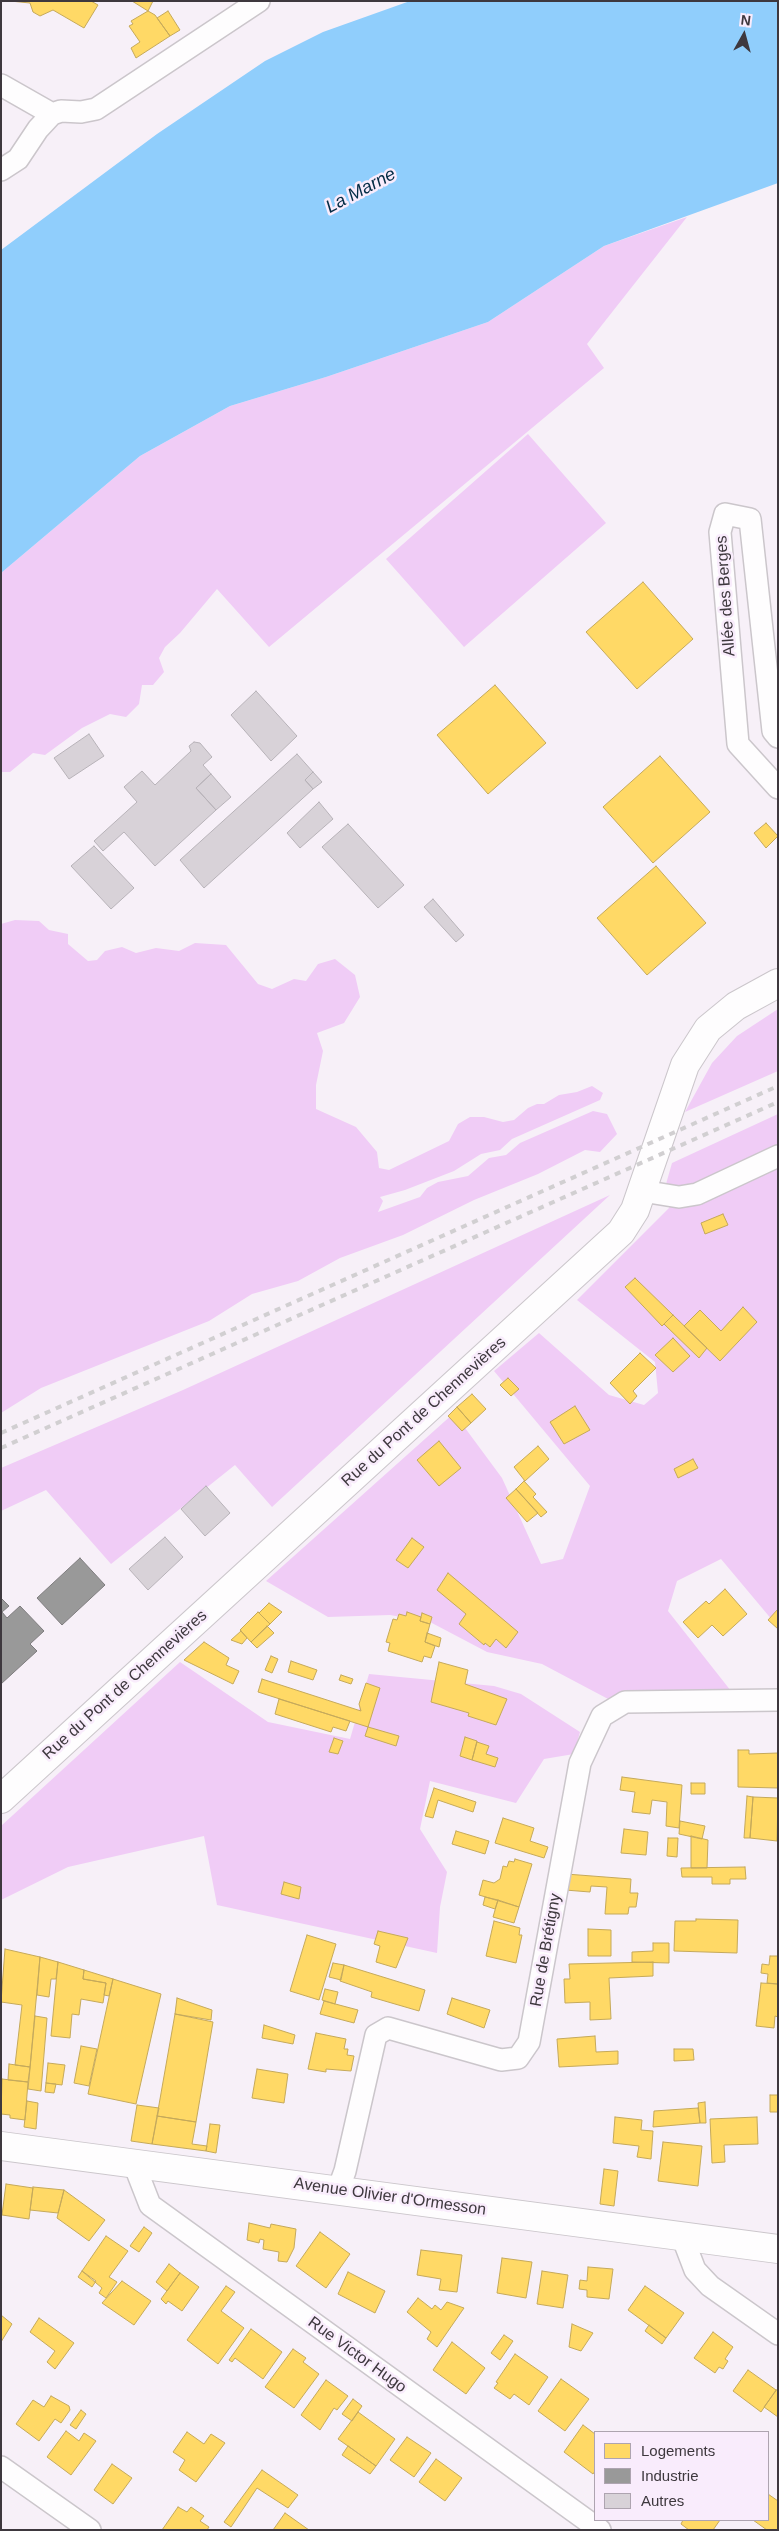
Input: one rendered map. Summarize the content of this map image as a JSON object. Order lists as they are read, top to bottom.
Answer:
{
  "streets": {
    "main road": ["Rue du Pont de Chennevières", "Avenue Olivier d'Ormesson"],
    "street": ["Allée des Berges", "Rue de Brétigny", "Rue Victor Hugo"]
  },
  "crossings": [
    ["Rue de Brétigny", "Avenue Olivier d'Ormesson"],
    ["Avenue Olivier d'Ormesson", "Rue Victor Hugo"]
  ],
  "water": ["La Marne"],
  "legend": ["Logements", "Industrie", "Autres"],
  "north": "top"
}
